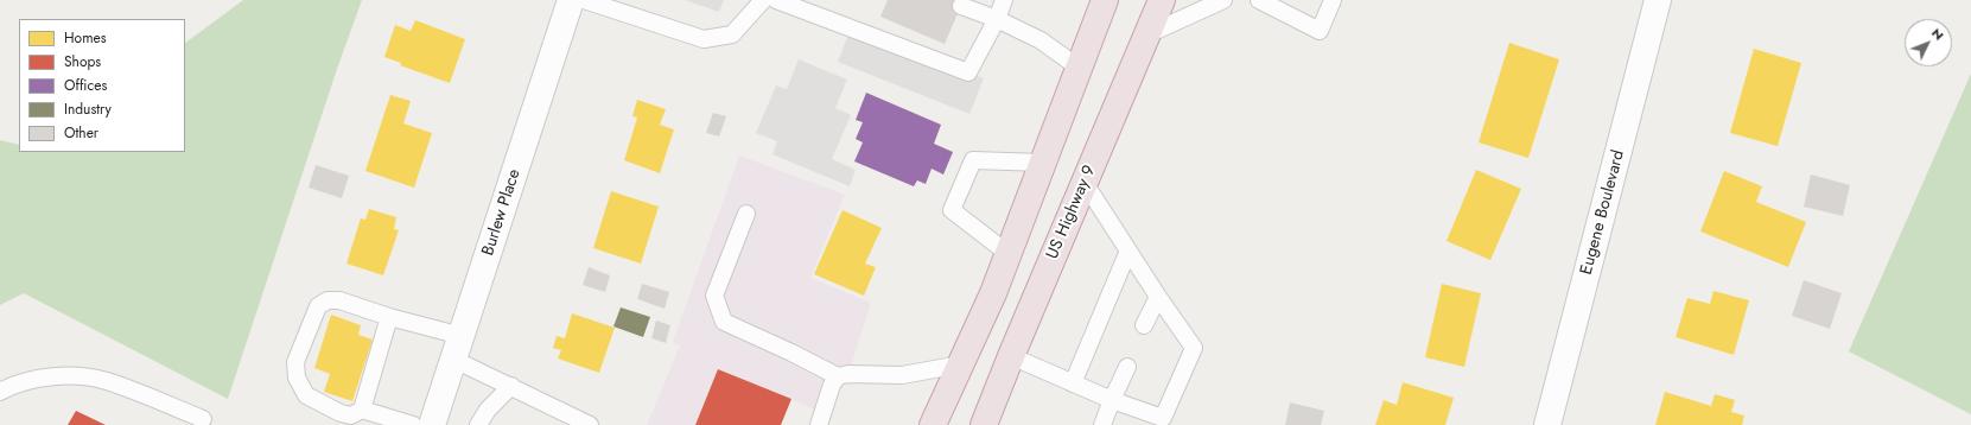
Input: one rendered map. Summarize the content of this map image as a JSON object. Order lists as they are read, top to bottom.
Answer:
{
  "streets": {
    "highway": ["US Highway 9"],
    "street": ["Burlew Place", "Eugene Boulevard"]
  },
  "legend": [
    "Homes",
    "Shops",
    "Offices",
    "Industry",
    "Other"
  ],
  "north": "top right"
}
